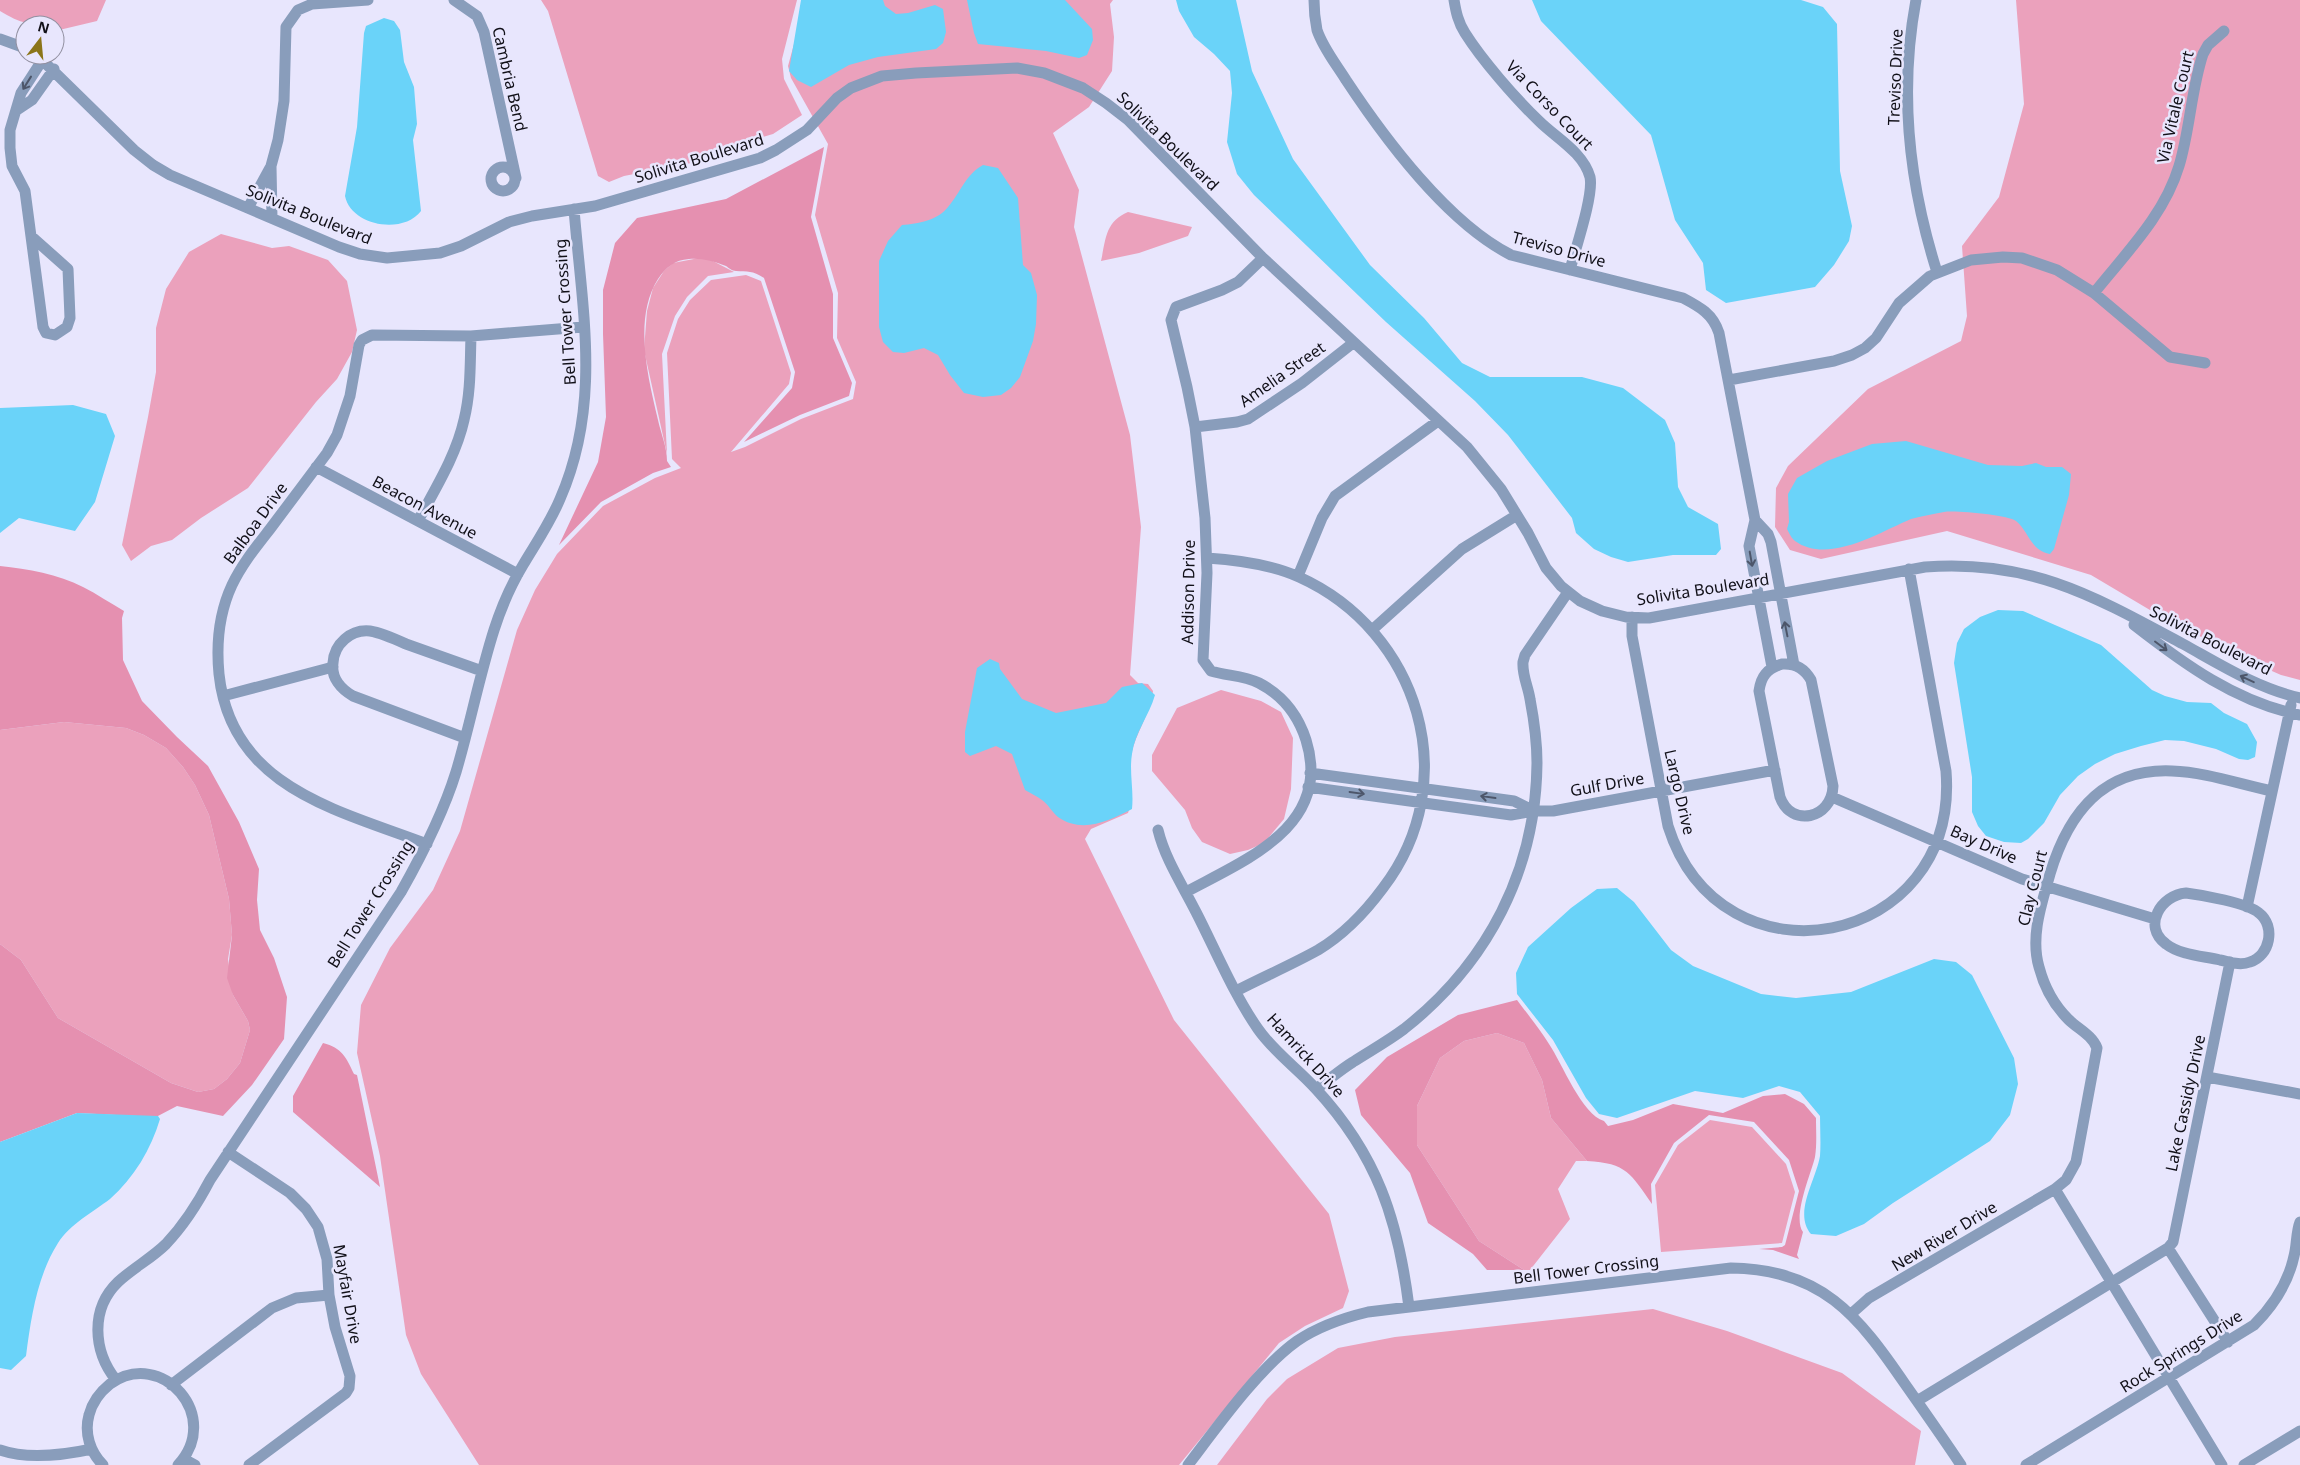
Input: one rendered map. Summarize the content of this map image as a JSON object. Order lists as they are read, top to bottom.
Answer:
{
  "streets": {
    "street": [
      "Treviso Drive",
      "Cambria Bend",
      "Via Corso Court",
      "Via Vitale Court",
      "Solivita Boulevard",
      "Bell Tower Crossing",
      "Amelia Street",
      "Beacon Avenue",
      "Balboa Drive",
      "Addison Drive",
      "Gulf Drive",
      "Largo Drive",
      "Bay Drive",
      "Clay Court",
      "Hamrick Drive",
      "Lake Cassidy Drive",
      "New River Drive",
      "Mayfair Drive",
      "Rock Springs Drive"
    ]
  },
  "crossings": [
    ["Treviso Drive", "Via Corso Court"],
    ["Treviso Drive", "Solivita Boulevard"],
    ["Solivita Boulevard", "Bell Tower Crossing"],
    ["Solivita Boulevard", "Amelia Street"],
    ["Solivita Boulevard", "Addison Drive"],
    ["Solivita Boulevard", "Largo Drive"],
    ["Bell Tower Crossing", "Beacon Avenue"],
    ["Bell Tower Crossing", "Balboa Drive"],
    ["Bell Tower Crossing", "Hamrick Drive"],
    ["Bell Tower Crossing", "New River Drive"],
    ["Bell Tower Crossing", "Mayfair Drive"],
    ["Amelia Street", "Addison Drive"],
    ["Beacon Avenue", "Balboa Drive"],
    ["Addison Drive", "Gulf Drive"],
    ["Addison Drive", "Hamrick Drive"],
    ["Gulf Drive", "Largo Drive"],
    ["Largo Drive", "Bay Drive"],
    ["Bay Drive", "Clay Court"],
    ["Clay Court", "New River Drive"]
  ],
  "north": "top"
}
